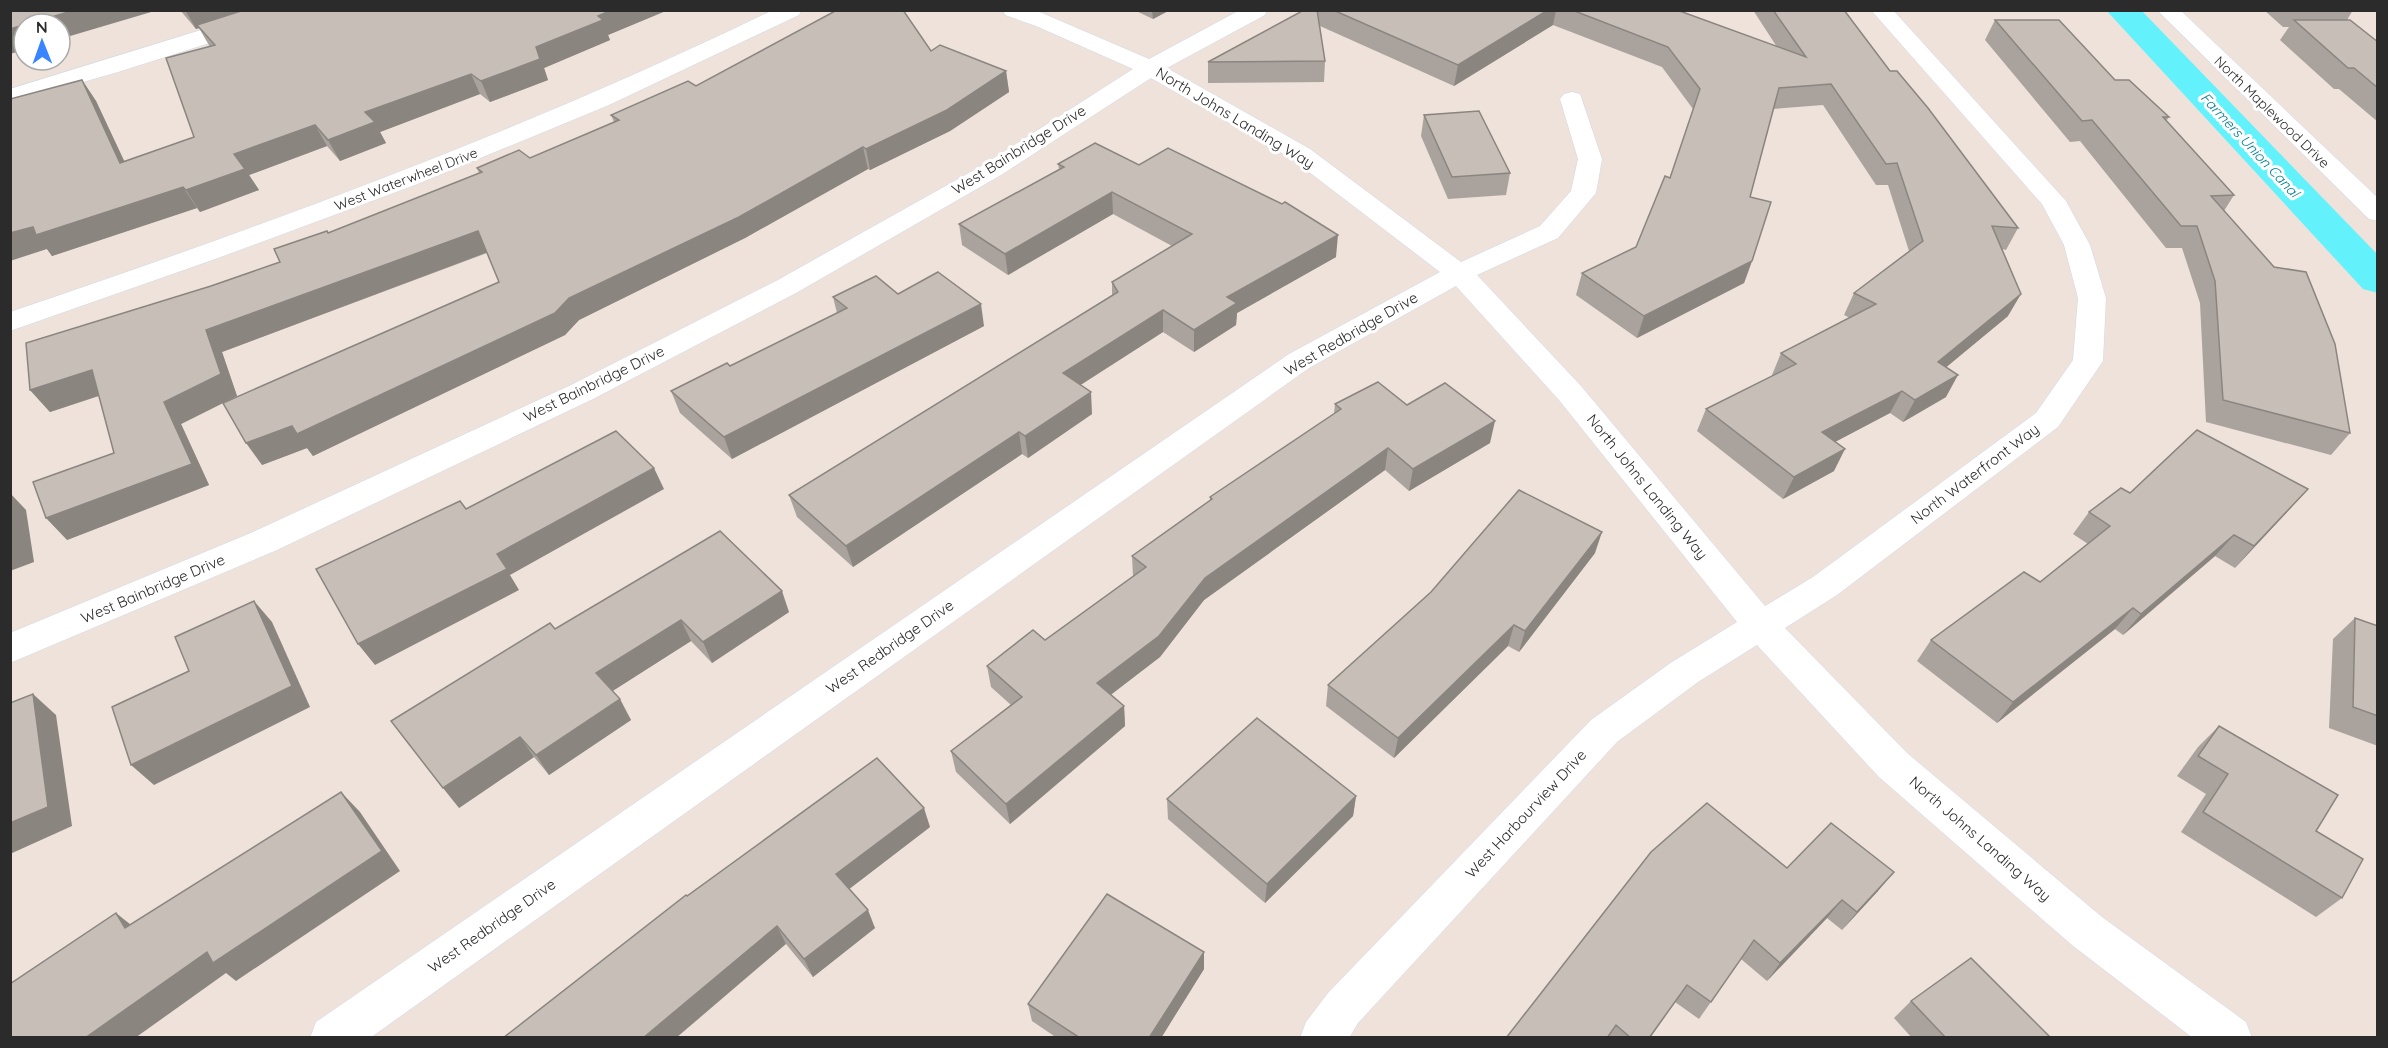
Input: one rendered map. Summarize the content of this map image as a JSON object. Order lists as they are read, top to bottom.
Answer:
{
  "streets": {
    "street": [
      "North Maplewood Drive",
      "North Johns Landing Way",
      "West Bainbridge Drive",
      "West Waterwheel Drive",
      "West Redbridge Drive",
      "North Waterfront Way",
      "West Harbourview Drive"
    ]
  },
  "crossings": [
    ["North Johns Landing Way", "West Bainbridge Drive"],
    ["North Johns Landing Way", "West Redbridge Drive"],
    ["North Johns Landing Way", "North Waterfront Way"],
    ["North Johns Landing Way", "West Harbourview Drive"],
    ["North Waterfront Way", "West Harbourview Drive"]
  ],
  "water": ["Farmers Union Canal"],
  "north": "top"
}
